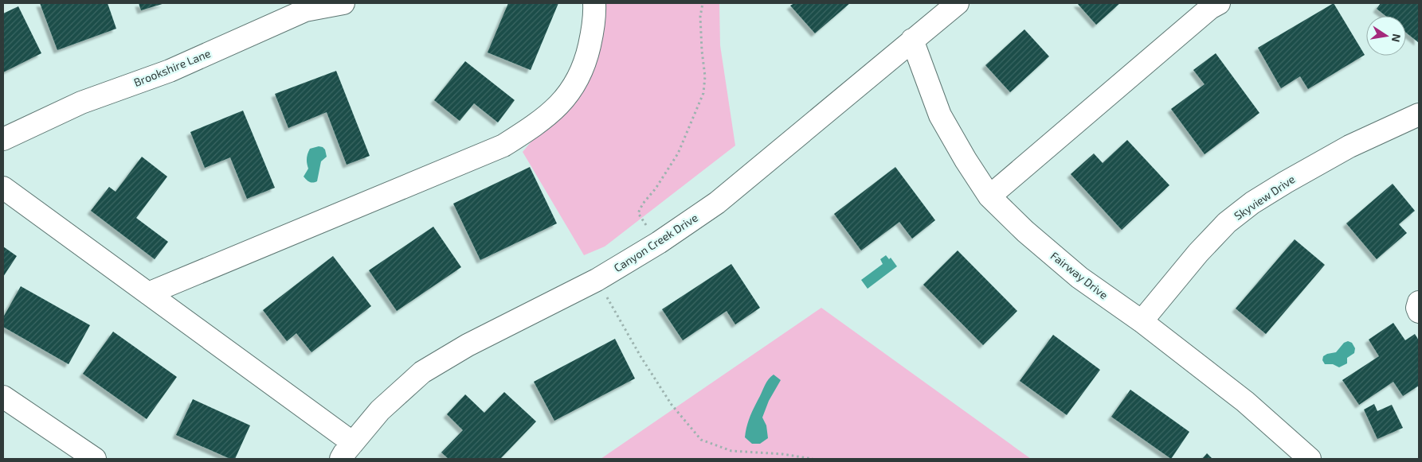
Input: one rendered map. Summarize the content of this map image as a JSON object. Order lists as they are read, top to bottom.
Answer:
{
  "streets": {
    "street": [
      "Brookshire Lane",
      "Skyview Drive",
      "Canyon Creek Drive",
      "Fairway Drive"
    ]
  },
  "crossings": [
    ["Skyview Drive", "Fairway Drive"],
    ["Canyon Creek Drive", "Fairway Drive"]
  ],
  "north": "right"
}
